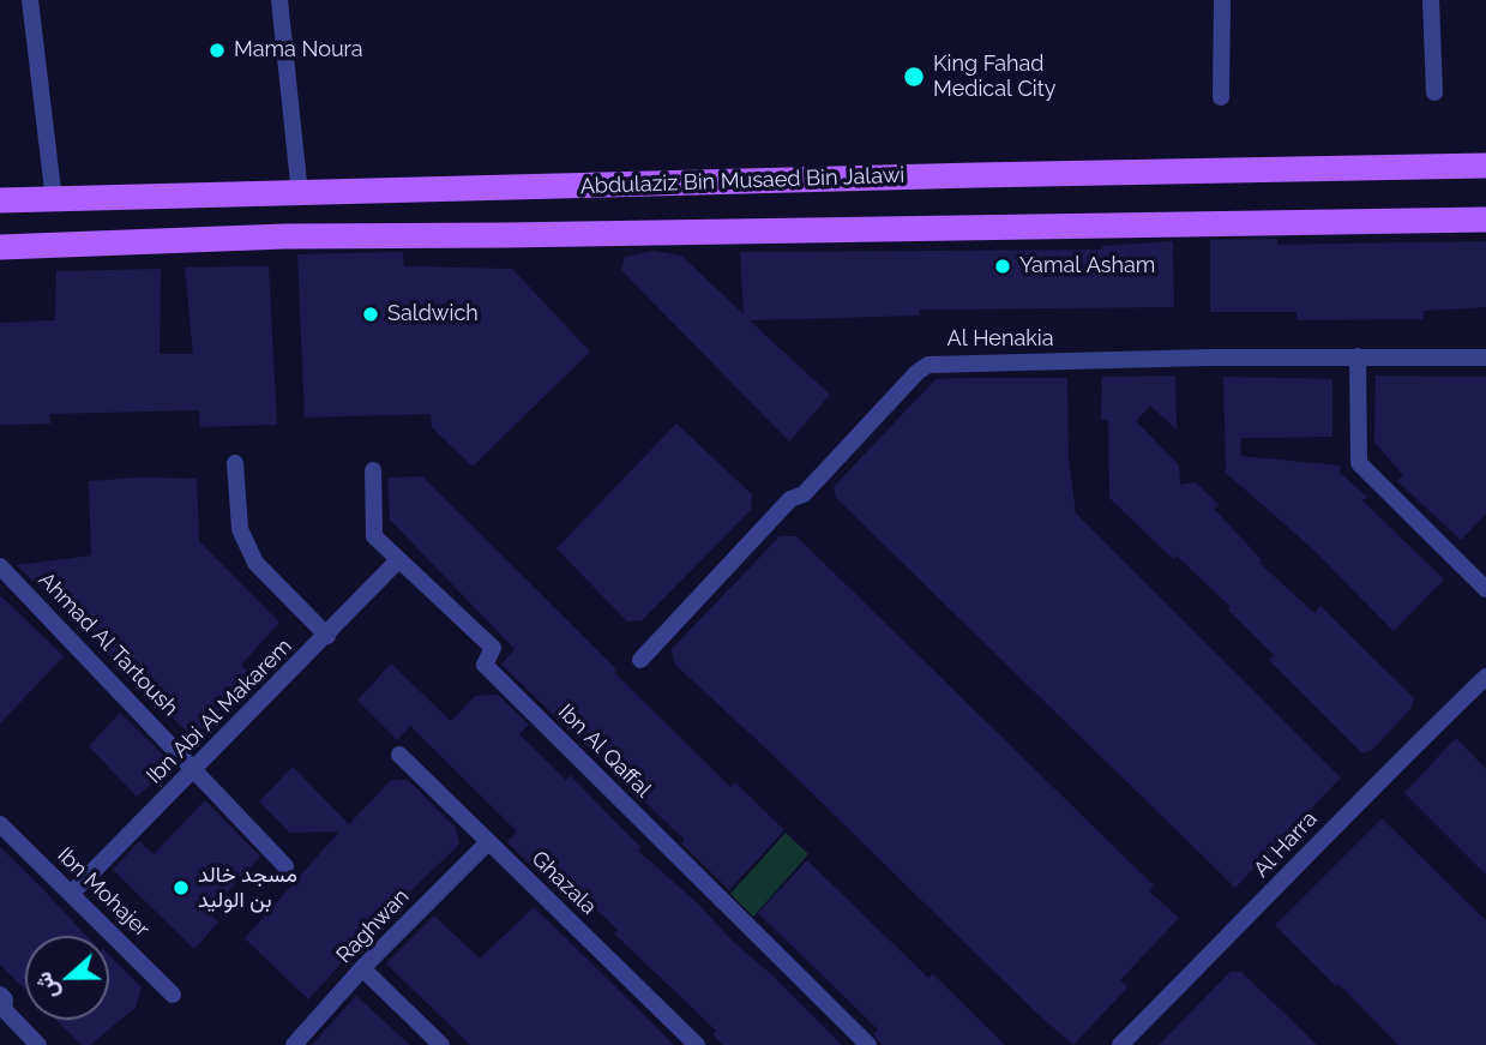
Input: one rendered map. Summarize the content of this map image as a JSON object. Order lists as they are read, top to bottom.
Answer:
{
  "streets": {
    "main road": ["Abdulaziz Bin Musaed Bin Jalawi"],
    "street": [
      "Al Henakia",
      "Ahmad Al Tartoush",
      "Ibn Abi Al Makarem",
      "Ibn Al Qaffal",
      "Al Harra",
      "Ghazala",
      "Ibn Mohajer",
      "Raghwan"
    ]
  },
  "crossings": [
    ["Ahmad Al Tartoush", "Ibn Abi Al Makarem"],
    ["Ibn Abi Al Makarem", "Ibn Al Qaffal"],
    ["Ibn Abi Al Makarem", "Ibn Mohajer"],
    ["Ghazala", "Raghwan"]
  ],
  "places": [
    "Mama Noura",
    "King Fahad Medical City",
    "Yamal Asham",
    "Saldwich",
    "مسجد خالد بن الوليد"
  ],
  "north": "left"
}
